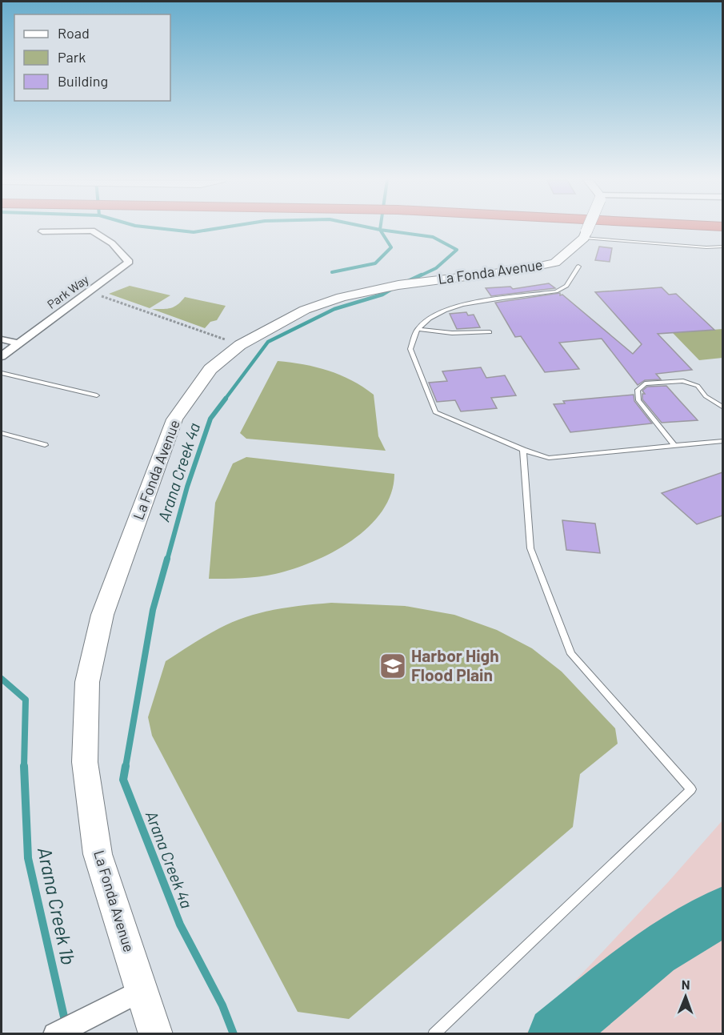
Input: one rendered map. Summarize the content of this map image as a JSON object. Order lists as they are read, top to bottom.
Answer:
{
  "streets": {
    "street": ["La Fonda Avenue", "Park Way"]
  },
  "water": ["Arana Creek 4a", "Arana Creek 1b"],
  "places": {
    "school or university": ["Harbor High Flood Plain"]
  },
  "legend": ["Road", "Park", "Building"],
  "north": "top"
}
